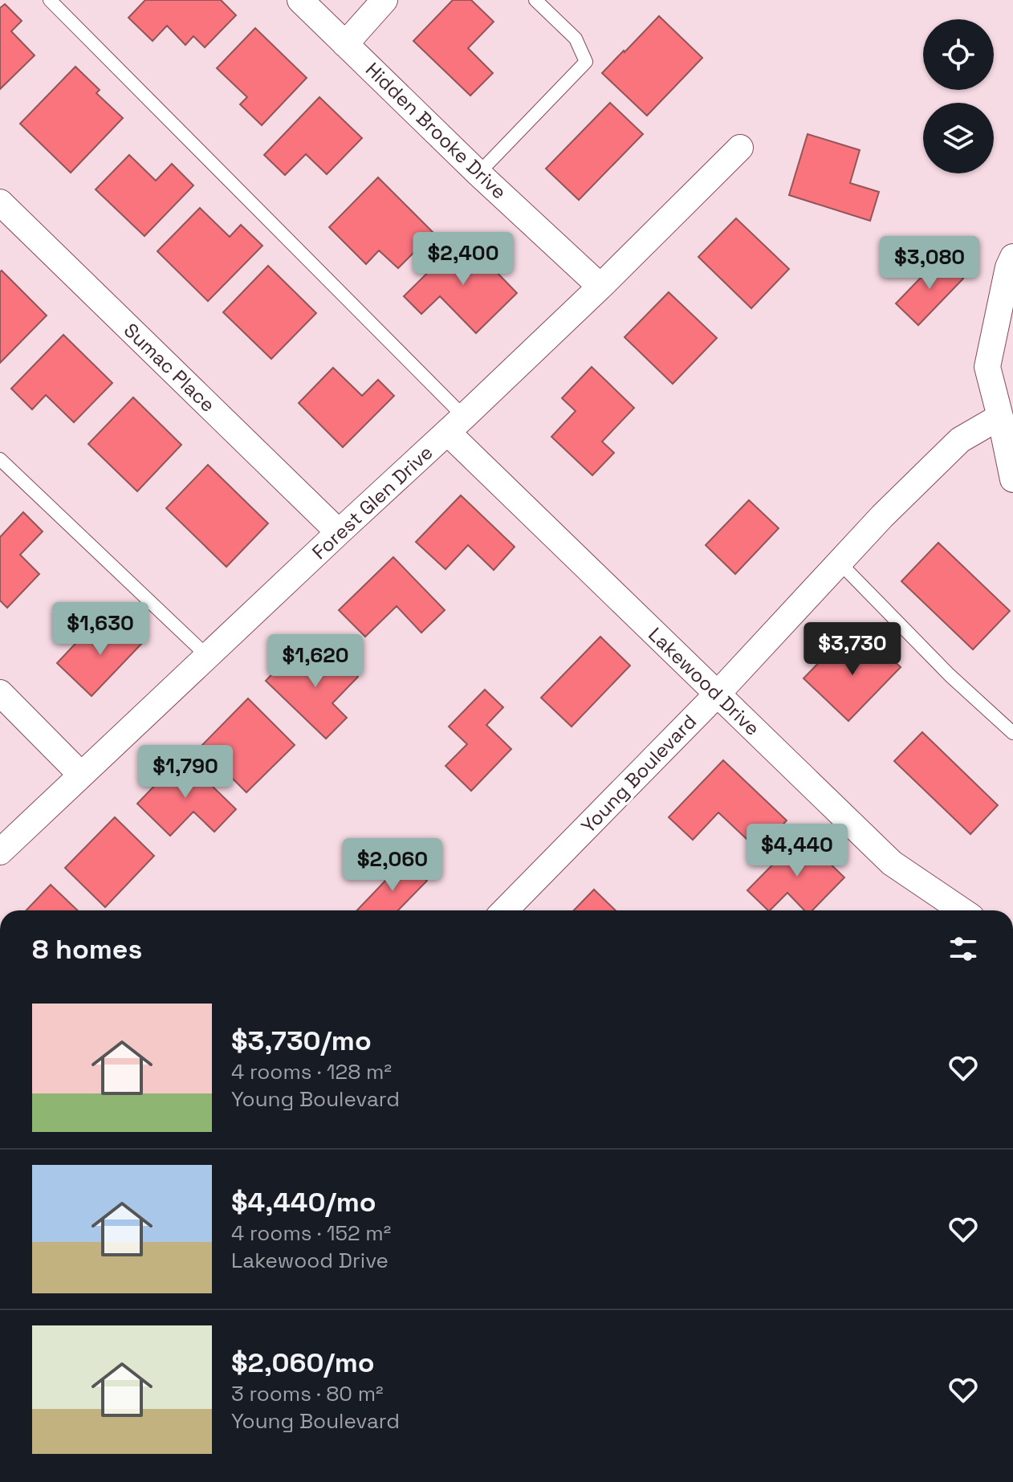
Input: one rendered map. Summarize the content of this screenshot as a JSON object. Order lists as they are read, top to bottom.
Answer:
{
  "streets": {
    "street": [
      "Hidden Brooke Drive",
      "Sumac Place",
      "Forest Glen Drive",
      "Lakewood Drive",
      "Young Boulevard"
    ]
  },
  "crossings": [
    ["Hidden Brooke Drive", "Forest Glen Drive"],
    ["Sumac Place", "Forest Glen Drive"],
    ["Forest Glen Drive", "Lakewood Drive"],
    ["Lakewood Drive", "Young Boulevard"]
  ],
  "page": {
    "price": [
      "$2,400",
      "$3,080",
      "$1,630",
      "$3,730",
      "$1,620",
      "$1,790",
      "$4,440",
      "$2,060"
    ],
    "heading": "8 homes",
    "list": [
      {
        "name": "$3,730/mo",
        "note": "4 rooms · 128 m² · Young Boulevard"
      },
      {
        "name": "$4,440/mo",
        "note": "4 rooms · 152 m² · Lakewood Drive"
      },
      {
        "name": "$2,060/mo",
        "note": "3 rooms · 80 m² · Young Boulevard"
      }
    ]
  }
}
